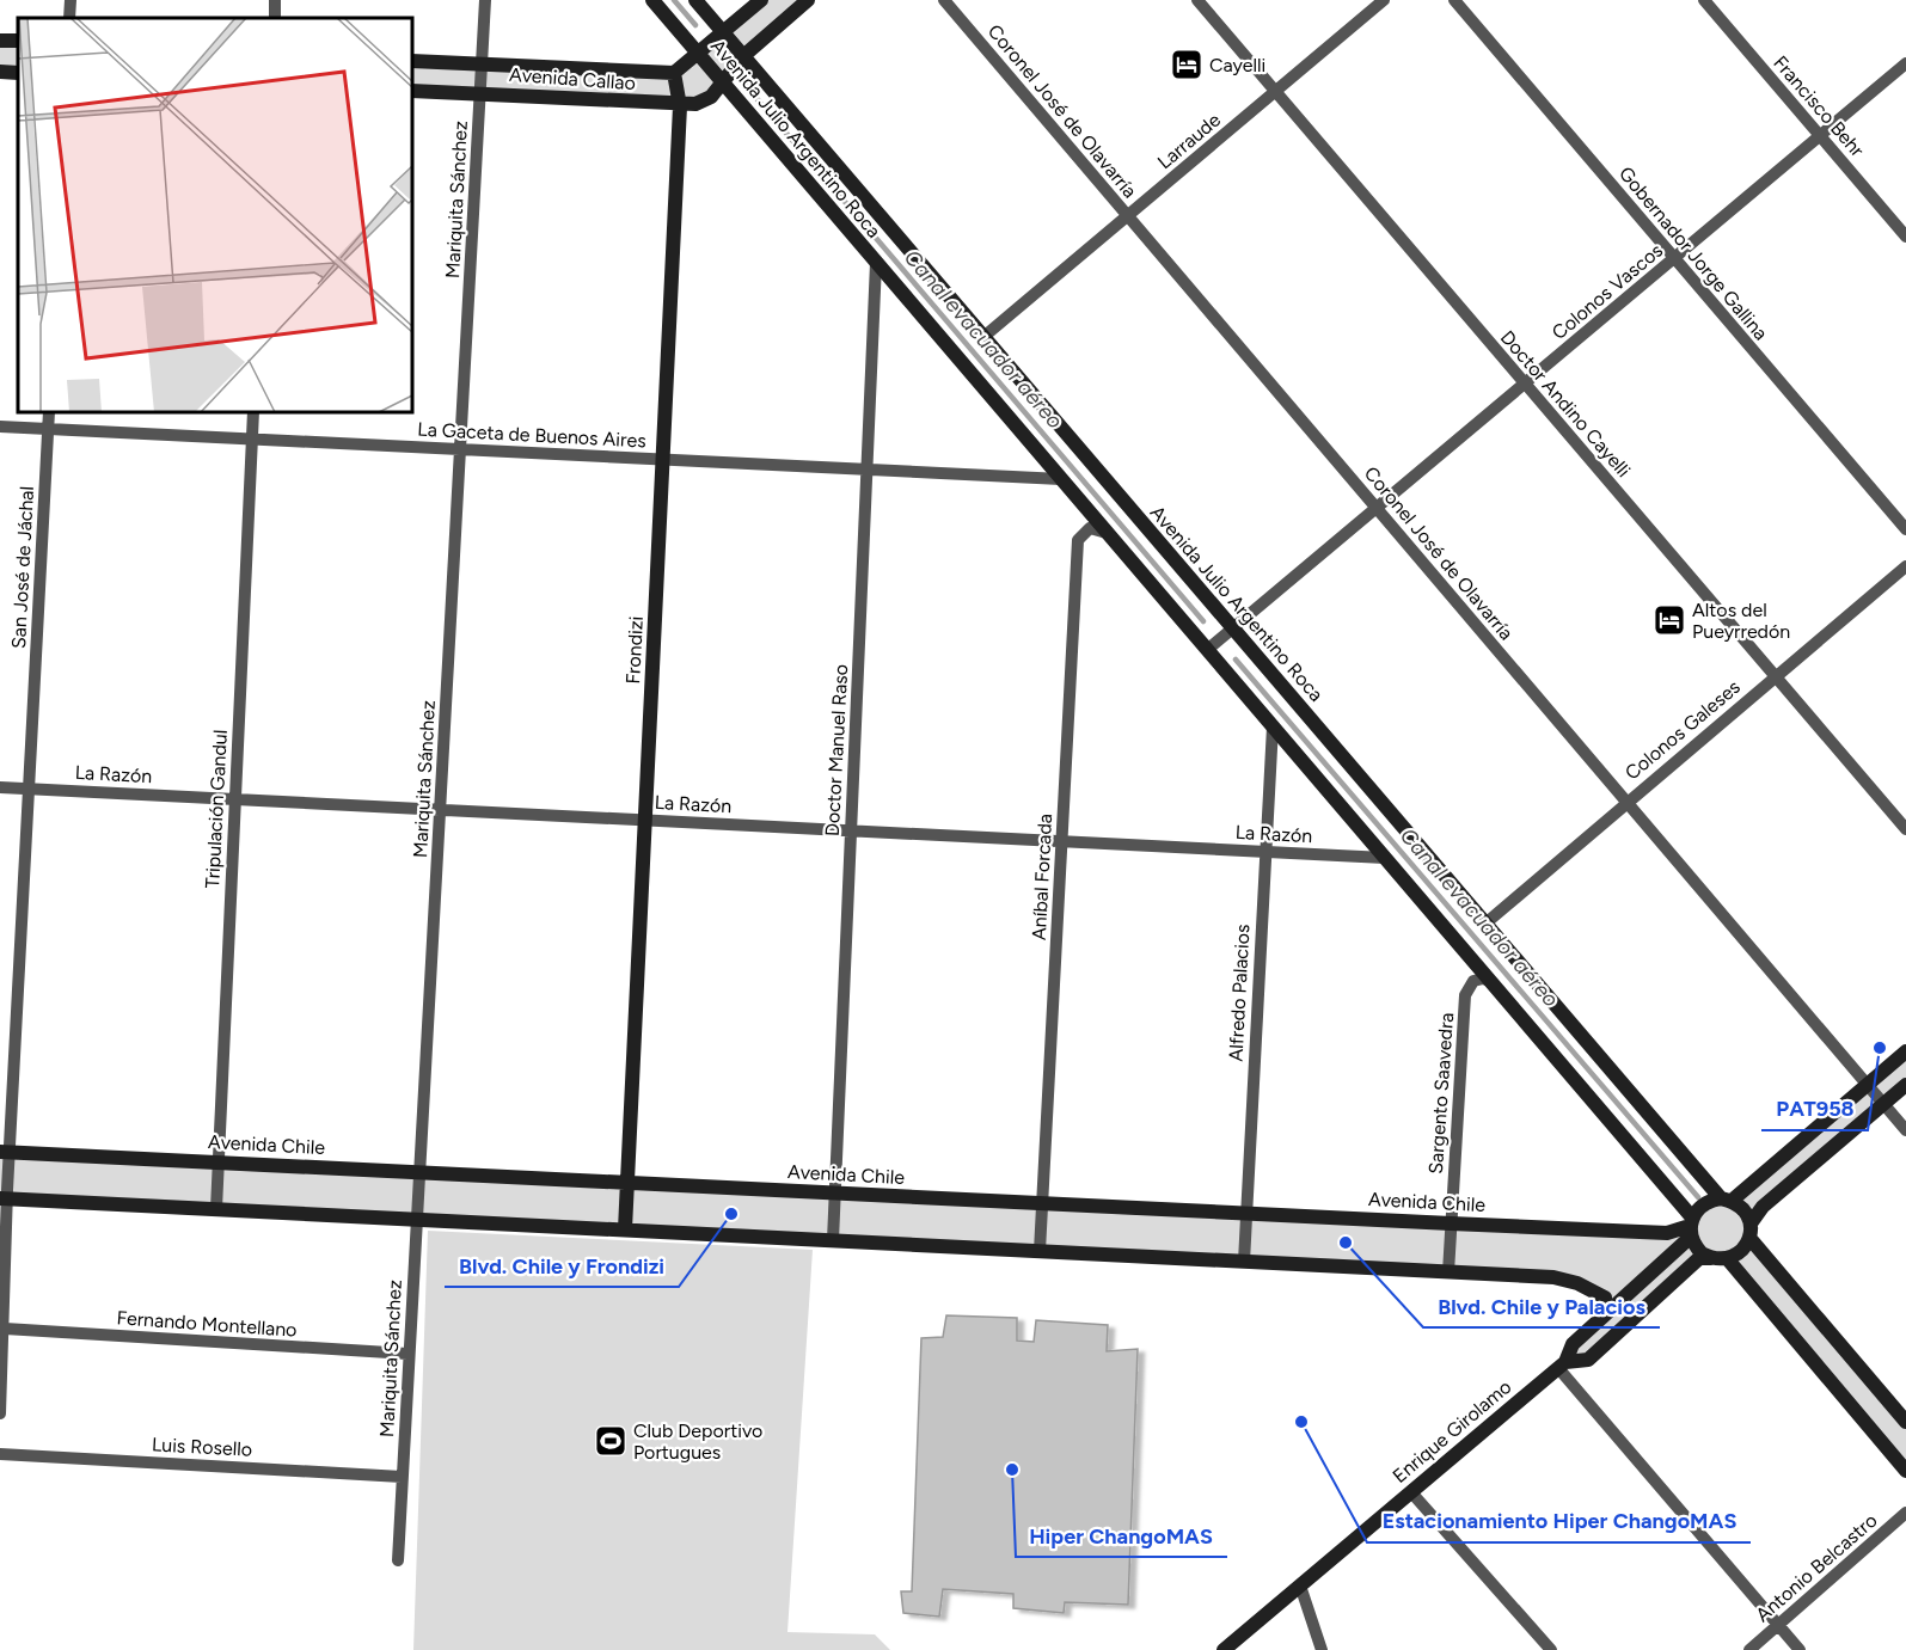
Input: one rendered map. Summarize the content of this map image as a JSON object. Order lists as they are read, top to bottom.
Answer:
{
  "streets": {
    "main road": [
      "Avenida Callao",
      "Avenida Julio Argentino Roca",
      "Frondizi",
      "Avenida Chile",
      "Enrique Girolamo"
    ],
    "street": [
      "Francisco Behr",
      "Coronel José de Olavarría",
      "Larraude",
      "Mariquita Sánchez",
      "Gobernador Jorge Gallina",
      "Colonos Vascos",
      "Doctor Andino Cayelli",
      "La Gaceta de Buenos Aires",
      "San José de Jáchal",
      "Colonos Galeses",
      "Doctor Manuel Raso",
      "La Razón",
      "Tripulación Gandul",
      "Aníbal Forcada",
      "Alfredo Palacios",
      "Sargento Saavedra",
      "Fernando Montellano",
      "Luis Rosello",
      "Antonio Belcastro"
    ]
  },
  "crossings": [
    ["Avenida Callao", "Avenida Julio Argentino Roca"],
    ["Avenida Callao", "Mariquita Sánchez"],
    ["Avenida Callao", "Frondizi"],
    ["Francisco Behr", "Colonos Vascos"],
    ["Coronel José de Olavarría", "Larraude"],
    ["Coronel José de Olavarría", "Colonos Vascos"],
    ["Coronel José de Olavarría", "Colonos Galeses"],
    ["Avenida Julio Argentino Roca", "Larraude"],
    ["Avenida Julio Argentino Roca", "Colonos Vascos"],
    ["Avenida Julio Argentino Roca", "La Gaceta de Buenos Aires"],
    ["Avenida Julio Argentino Roca", "Colonos Galeses"],
    ["Avenida Julio Argentino Roca", "Doctor Manuel Raso"],
    ["Avenida Julio Argentino Roca", "La Razón"],
    ["Avenida Julio Argentino Roca", "Aníbal Forcada"],
    ["Avenida Julio Argentino Roca", "Alfredo Palacios"],
    ["Avenida Julio Argentino Roca", "Sargento Saavedra"],
    ["Avenida Julio Argentino Roca", "Avenida Chile"],
    ["Avenida Julio Argentino Roca", "Enrique Girolamo"],
    ["Larraude", "Doctor Andino Cayelli"],
    ["Mariquita Sánchez", "La Gaceta de Buenos Aires"],
    ["Mariquita Sánchez", "La Razón"],
    ["Mariquita Sánchez", "Avenida Chile"],
    ["Mariquita Sánchez", "Fernando Montellano"],
    ["Mariquita Sánchez", "Luis Rosello"],
    ["Gobernador Jorge Gallina", "Colonos Vascos"],
    ["Colonos Vascos", "Doctor Andino Cayelli"],
    ["Doctor Andino Cayelli", "Colonos Galeses"],
    ["La Gaceta de Buenos Aires", "San José de Jáchal"],
    ["La Gaceta de Buenos Aires", "Frondizi"],
    ["La Gaceta de Buenos Aires", "Doctor Manuel Raso"],
    ["La Gaceta de Buenos Aires", "Tripulación Gandul"],
    ["San José de Jáchal", "La Razón"],
    ["San José de Jáchal", "Avenida Chile"],
    ["San José de Jáchal", "Fernando Montellano"],
    ["Frondizi", "La Razón"],
    ["Frondizi", "Avenida Chile"],
    ["Doctor Manuel Raso", "La Razón"],
    ["Doctor Manuel Raso", "Avenida Chile"],
    ["La Razón", "Tripulación Gandul"],
    ["La Razón", "Aníbal Forcada"],
    ["La Razón", "Alfredo Palacios"],
    ["Tripulación Gandul", "Avenida Chile"],
    ["Aníbal Forcada", "Avenida Chile"],
    ["Alfredo Palacios", "Avenida Chile"],
    ["Sargento Saavedra", "Avenida Chile"],
    ["Avenida Chile", "Enrique Girolamo"]
  ],
  "water": ["Canal evacuador aéreo"],
  "places": {
    "hotel": ["Cayelli", "Altos del Pueyrredón"],
    "other": [
      "PAT958",
      "Blvd. Chile y Frondizi",
      "Blvd. Chile y Palacios",
      "Estacionamiento Hiper ChangoMAS",
      "Hiper ChangoMAS"
    ],
    "sports": ["Club Deportivo Portugues"]
  }
}
